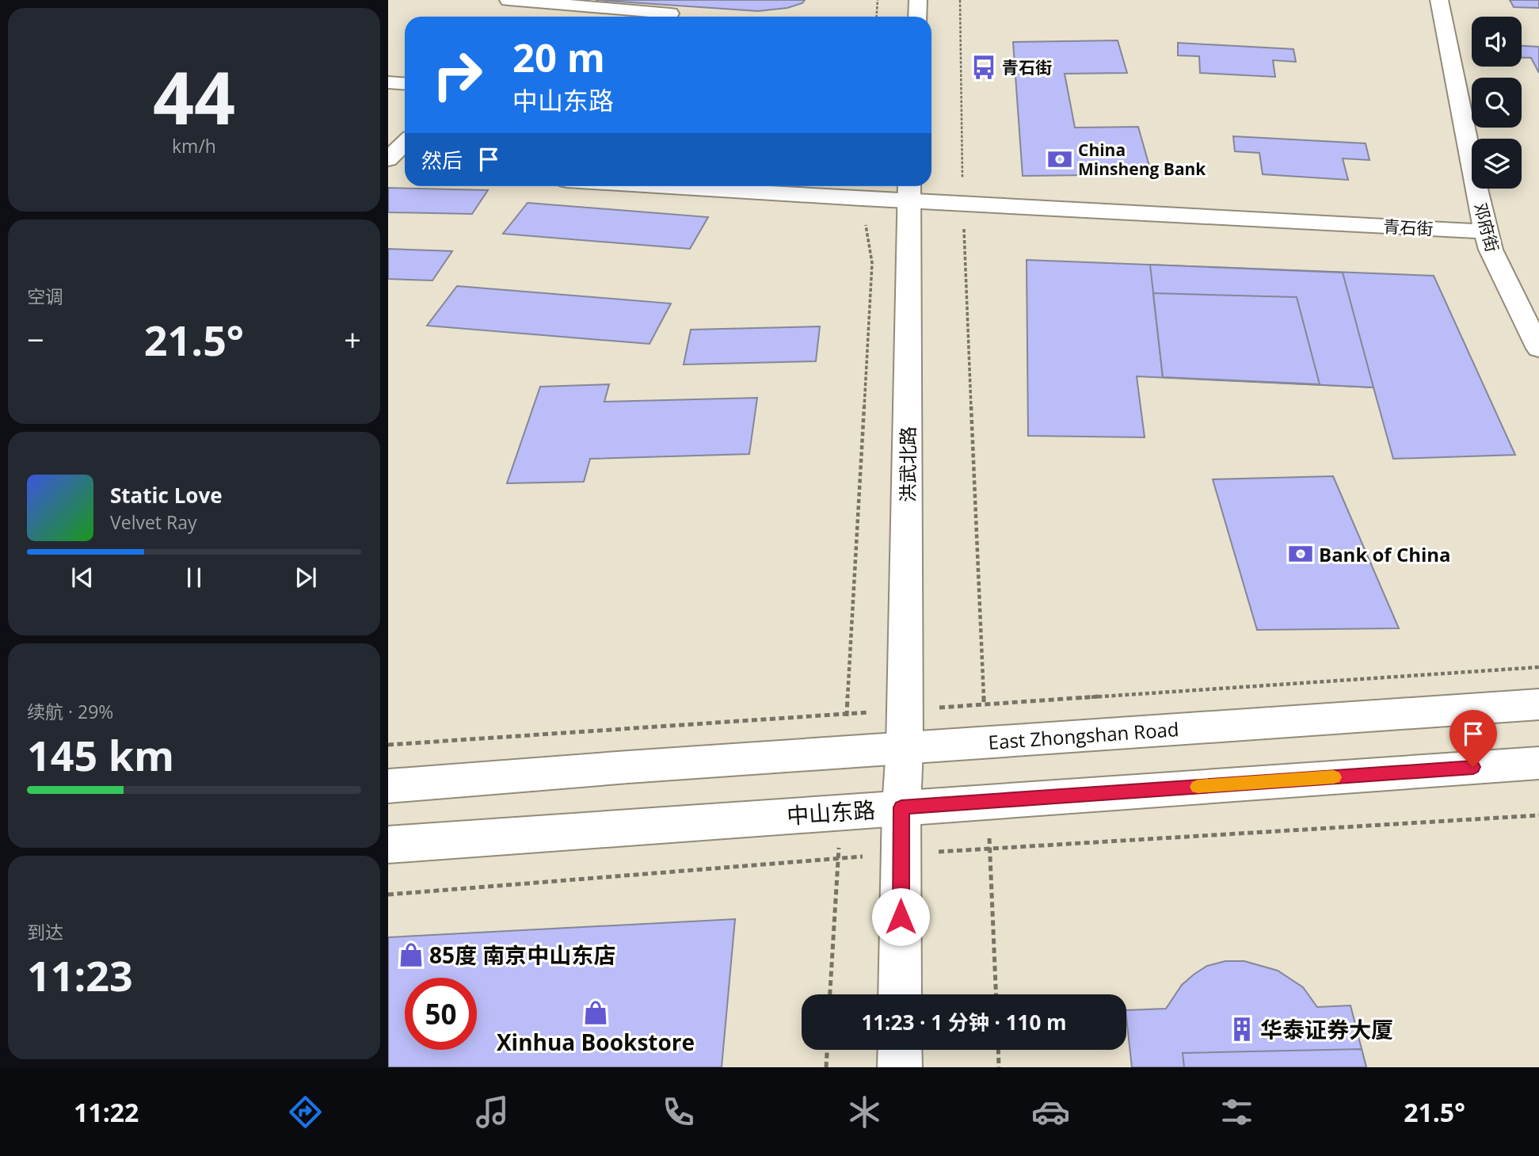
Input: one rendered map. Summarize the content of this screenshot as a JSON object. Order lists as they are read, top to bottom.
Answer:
{
  "streets": {
    "main road": [
      "青石街",
      "邓府街",
      "洪武北路",
      "East Zhongshan Road",
      "中山东路"
    ]
  },
  "crossings": [
    ["青石街", "邓府街"],
    ["青石街", "洪武北路"],
    ["洪武北路", "East Zhongshan Road"],
    ["洪武北路", "中山东路"]
  ],
  "places": {
    "bus stop": ["青石街"],
    "bank": ["China Minsheng Bank", "Bank of China"],
    "shop": ["85度 南京中山东店", "Xinhua Bookstore"],
    "building": ["华泰证券大厦"]
  },
  "page": {
    "tile": [
      ["44", "km/h"],
      "空调",
      ["续航 · 29%", "145 km"],
      ["到达", "11:23"]
    ],
    "turn": ["20 m", "中山东路"],
    "then": "然后",
    "heat": ["−", "21.5°", "+"],
    "song": ["Static Love", "Velvet Ray"],
    "limit": "50",
    "trip": "11:23 · 1 分钟 · 110 m",
    "tabs": ["11:22", "21.5°"]
  }
}
